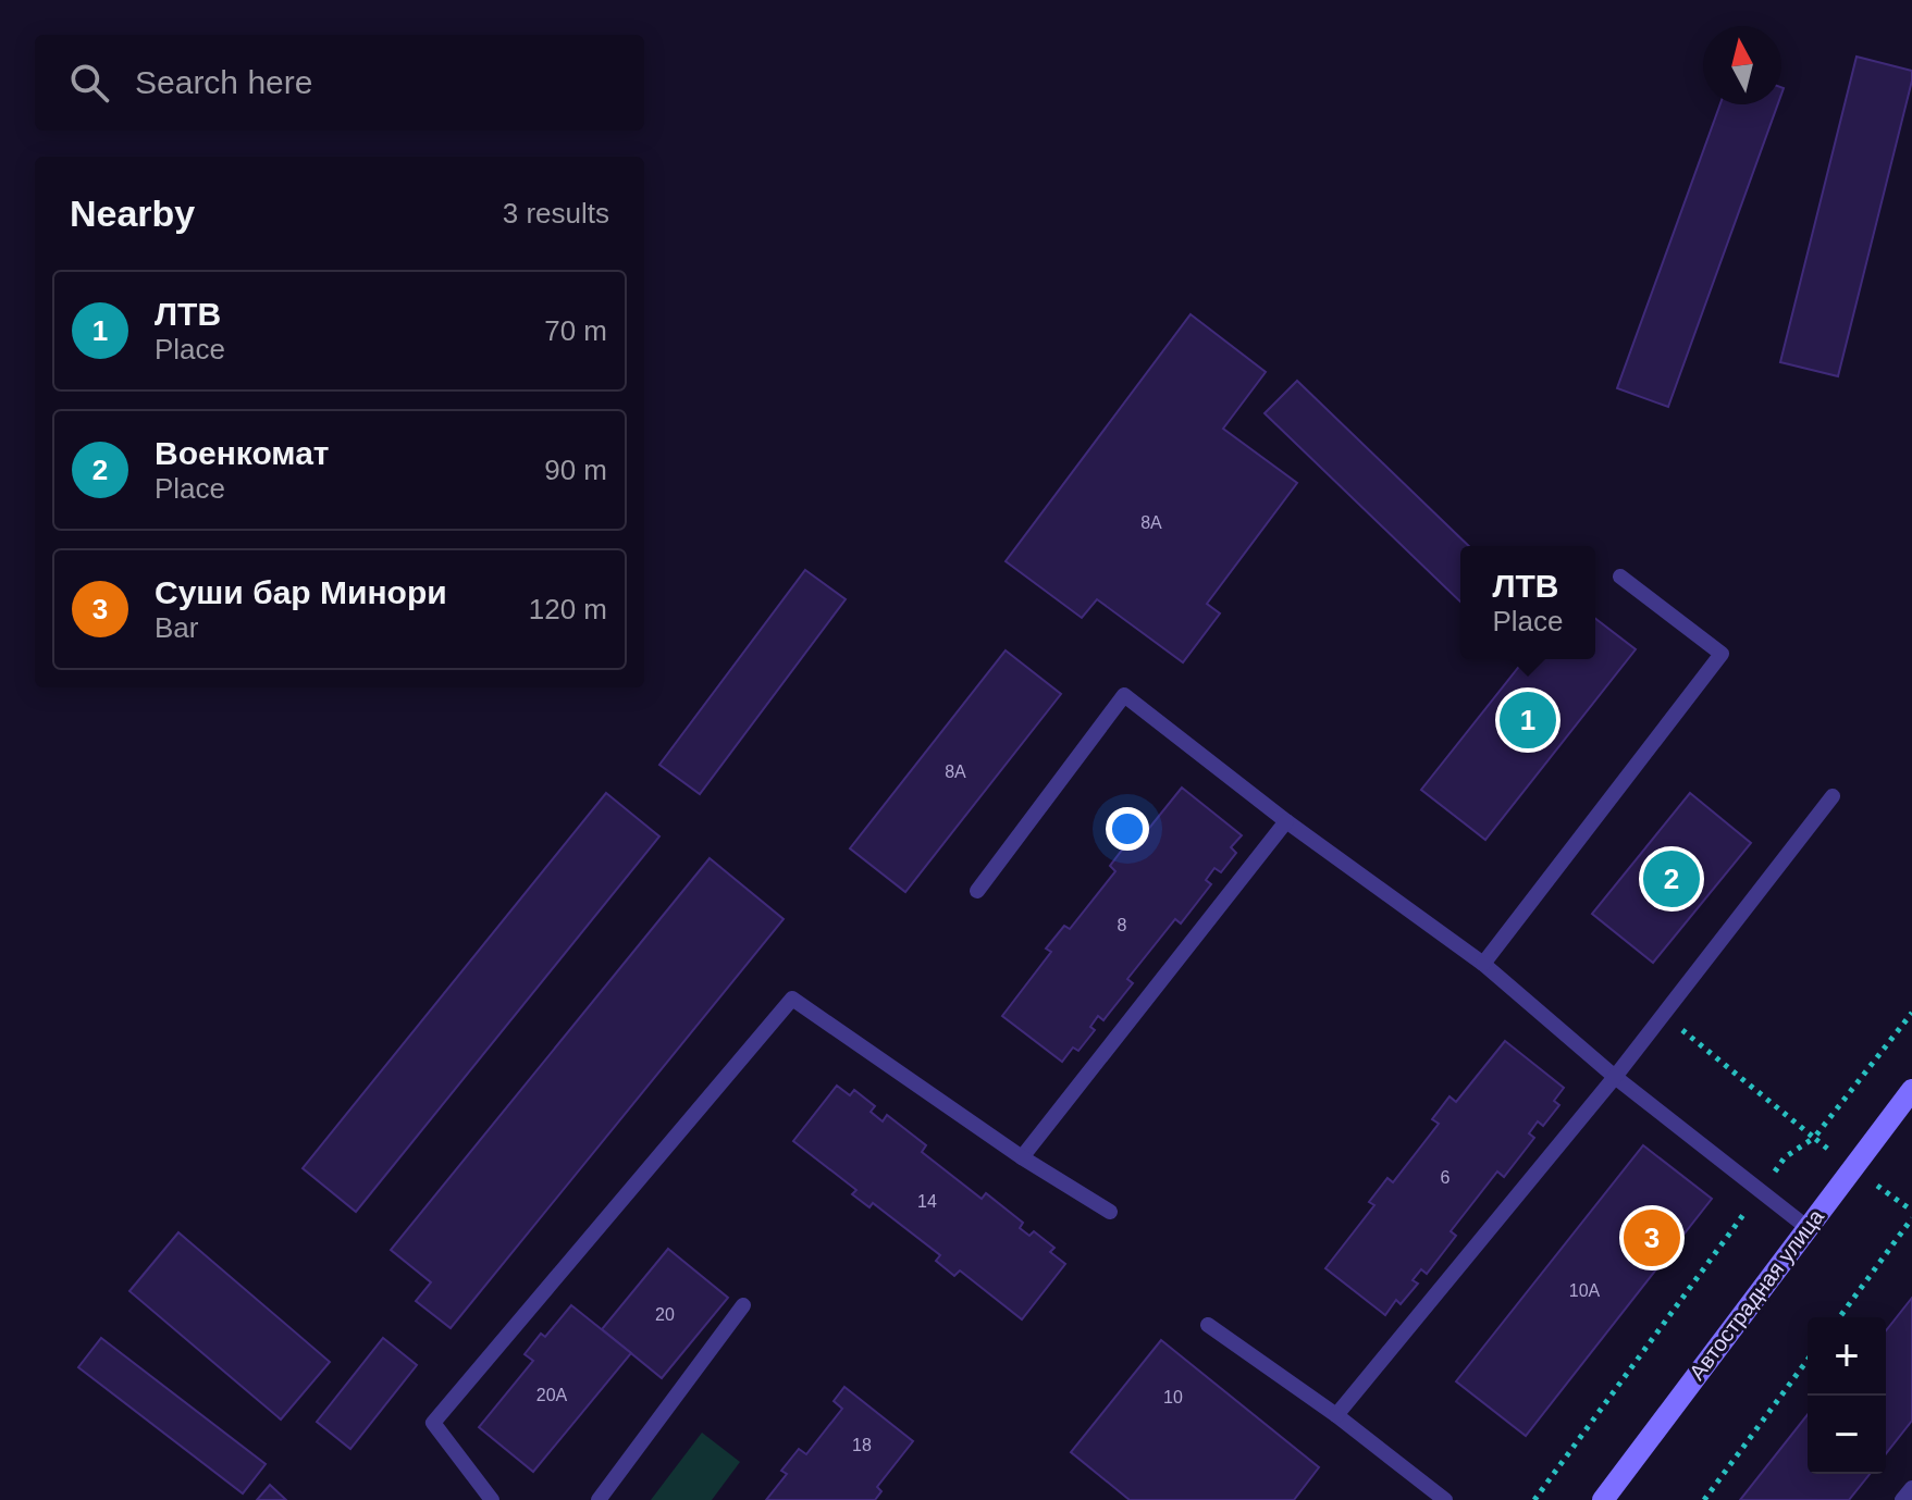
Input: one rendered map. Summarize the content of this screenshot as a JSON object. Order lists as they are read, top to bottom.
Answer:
{
  "streets": {
    "main road": ["Автострадная улица"]
  },
  "house_numbers": [
    "8А",
    "8А",
    "8",
    "6",
    "14",
    "10А",
    "20",
    "20А",
    "10",
    "18"
  ],
  "north": "top",
  "page": {
    "search": "Search here",
    "heading": ["Nearby", "3 results"],
    "list": [
      {
        "mark": "1",
        "name": "ЛТВ",
        "note": "Place",
        "value": "70 m"
      },
      {
        "mark": "2",
        "name": "Военкомат",
        "note": "Place",
        "value": "90 m"
      },
      {
        "mark": "3",
        "name": "Суши бар Минори",
        "note": "Bar",
        "value": "120 m"
      }
    ],
    "popup": ["ЛТВ", "Place"],
    "pins": ["1", "2", "3"],
    "map_buttons": ["+", "−"]
  }
}
